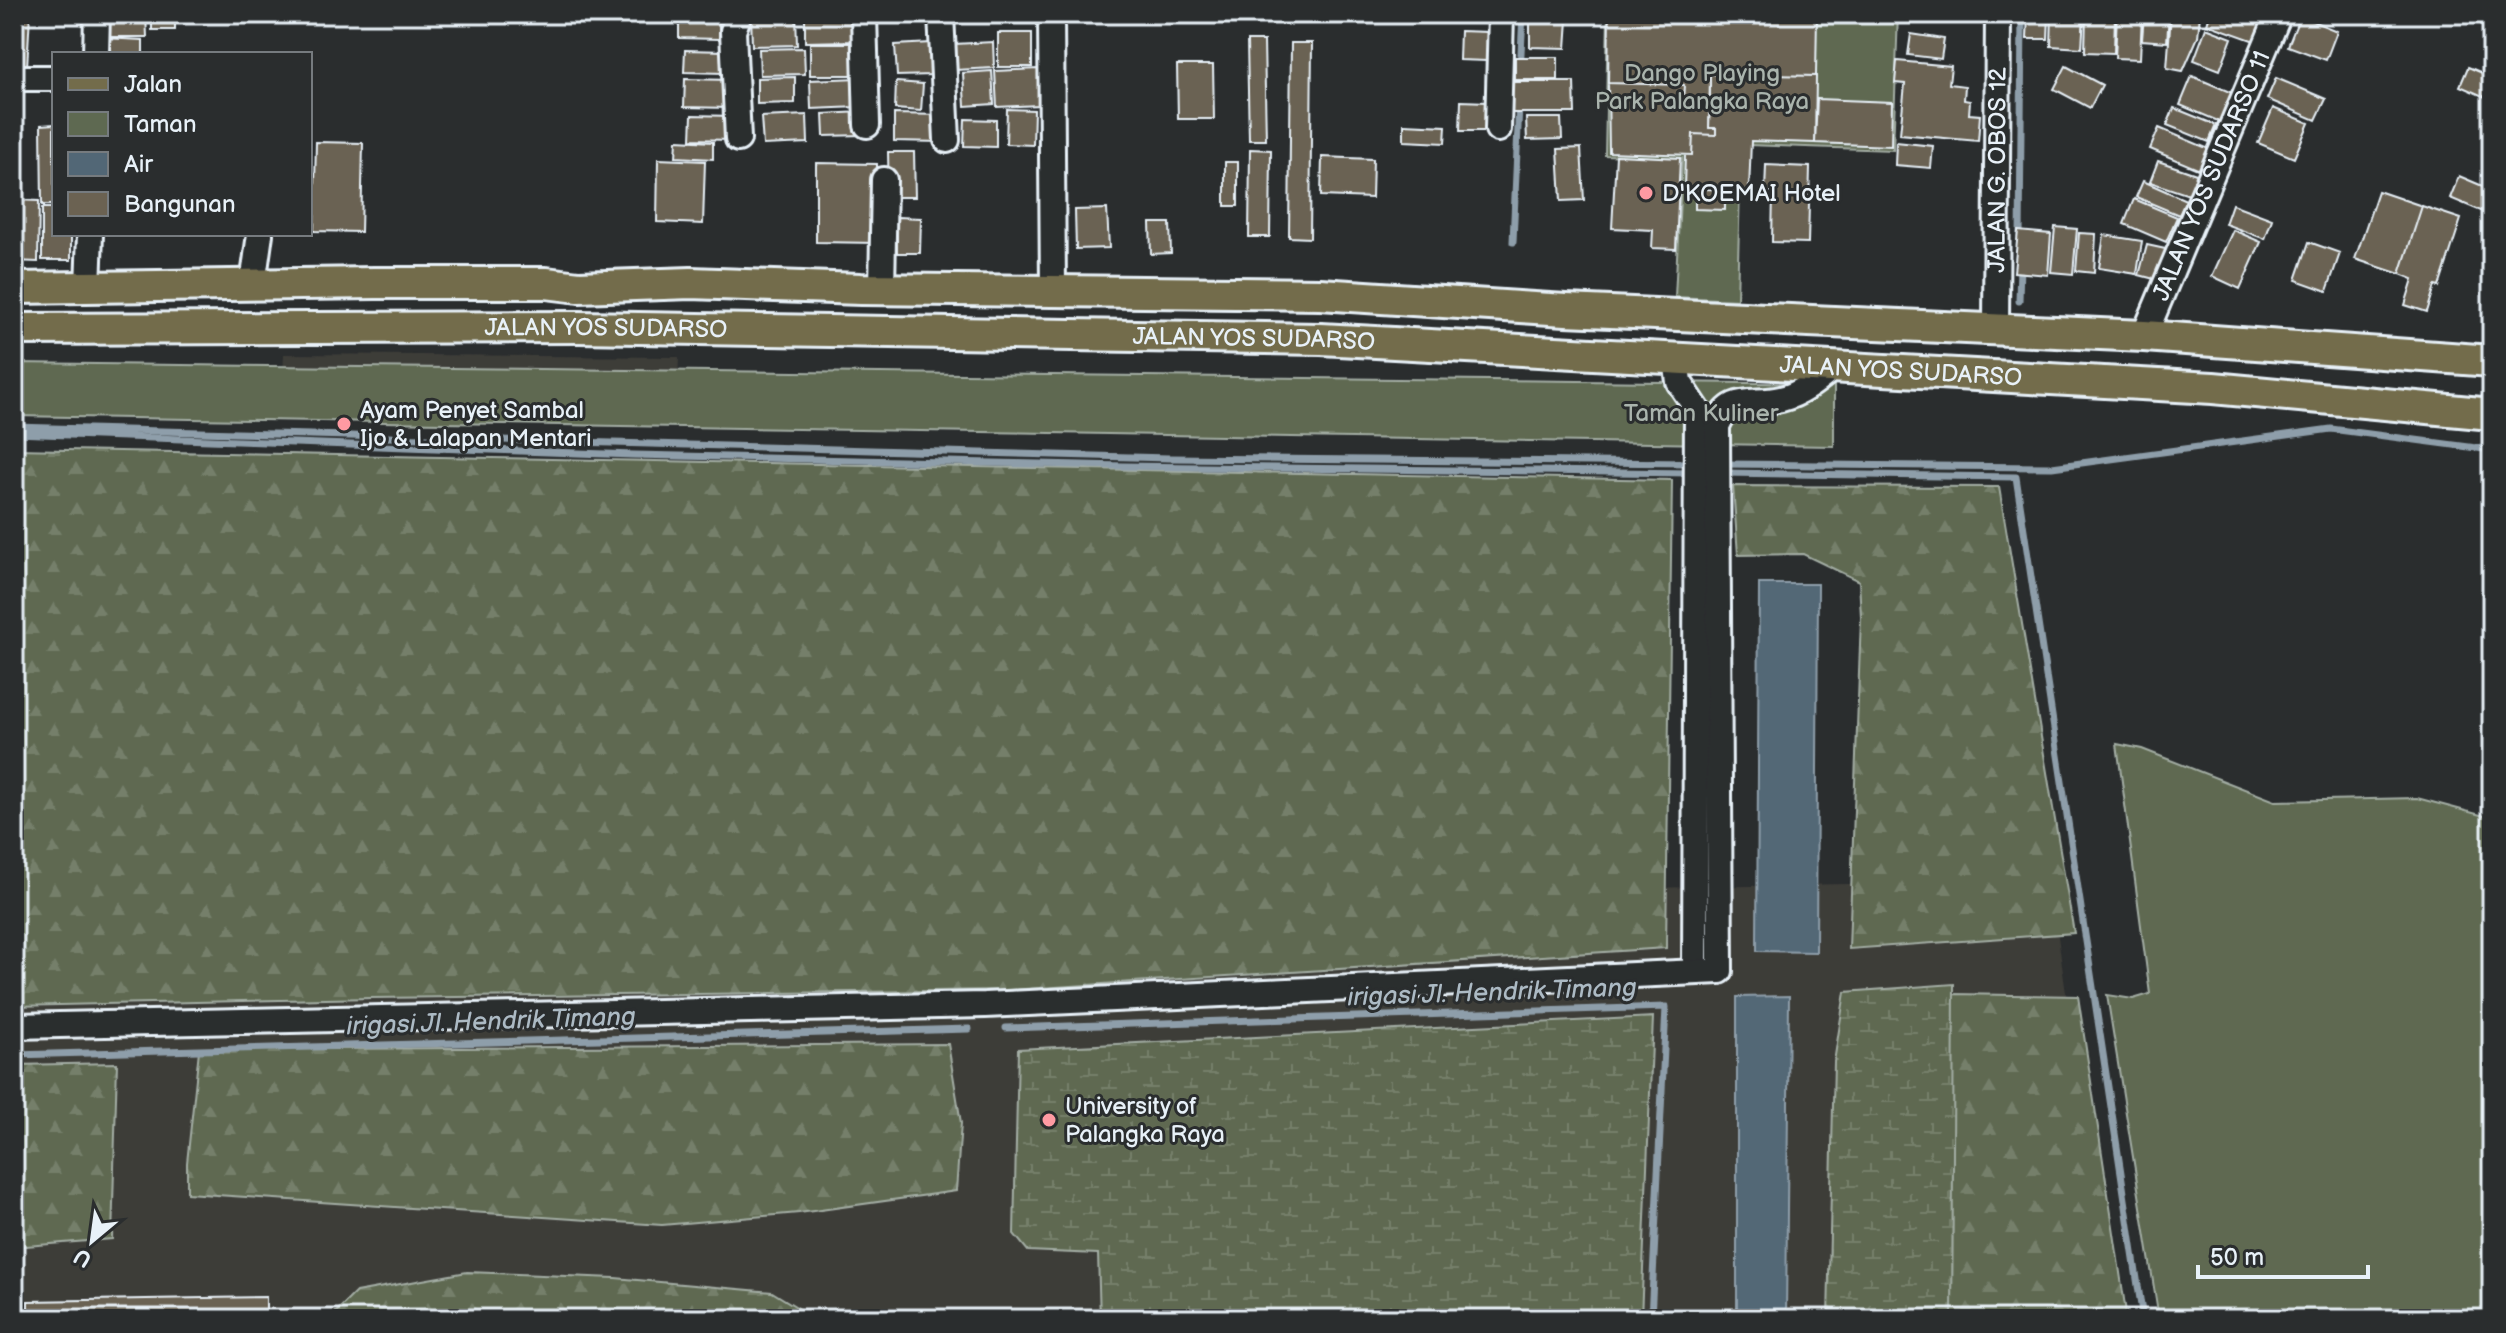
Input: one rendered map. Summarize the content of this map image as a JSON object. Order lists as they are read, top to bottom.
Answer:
{
  "streets": {
    "main road": ["JALAN YOS SUDARSO"],
    "street": ["JALAN G. OBOS 12", "JALAN YOS SUDARSO 11"]
  },
  "crossings": [
    ["JALAN G. OBOS 12", "JALAN YOS SUDARSO"],
    ["JALAN YOS SUDARSO 11", "JALAN YOS SUDARSO"]
  ],
  "water": ["irigasi Jl. Hendrik Timang"],
  "parks": ["Dango Playing Park Palangka Raya", "Taman Kuliner"],
  "places": ["D'KOEMAI Hotel", "Ayam Penyet Sambal Ijo & Lalapan Mentari", "University of Palangka Raya"],
  "legend": [
    "Jalan",
    "Taman",
    "Air",
    "Bangunan"
  ],
  "scale_bar": "50 m",
  "north": "bottom left"
}
